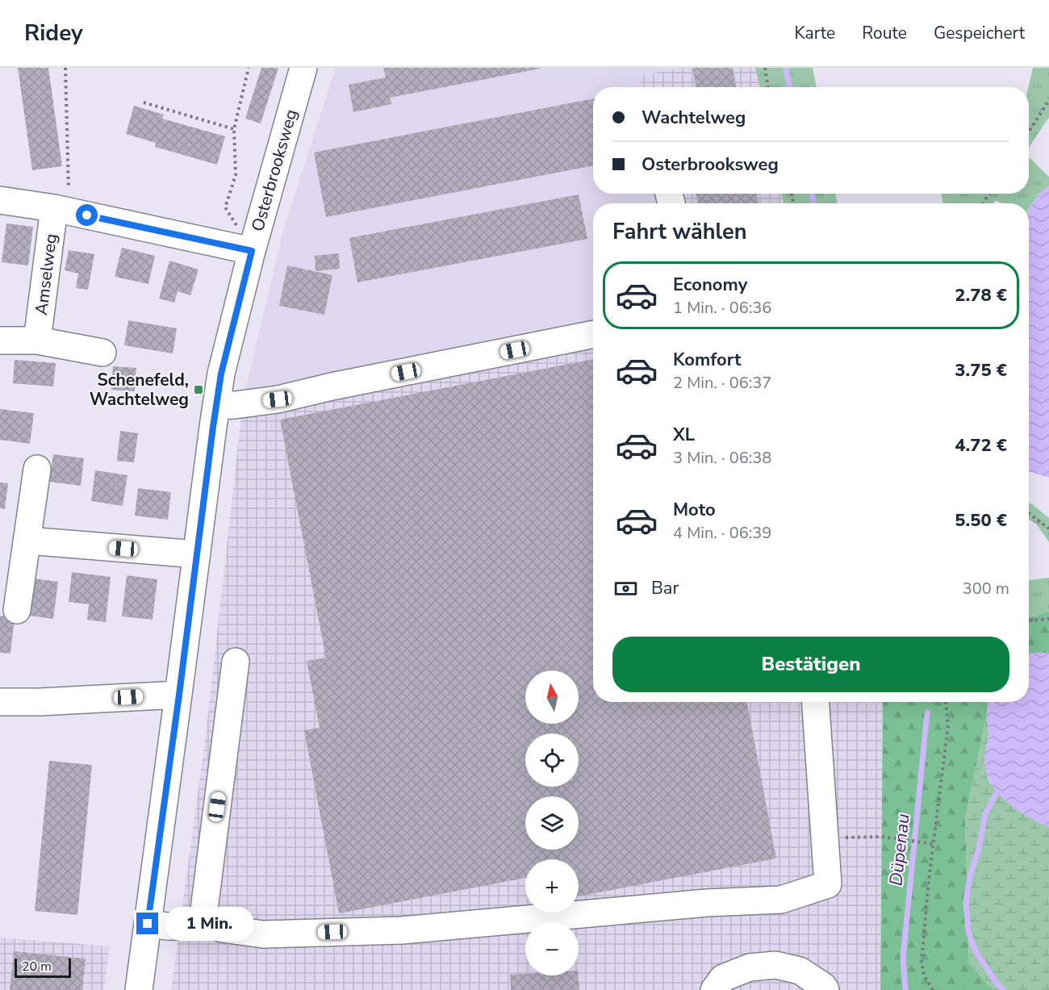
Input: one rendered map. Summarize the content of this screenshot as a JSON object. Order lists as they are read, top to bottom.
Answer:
{
  "streets": {
    "street": ["Osterbrooksweg", "Amselweg"]
  },
  "water": ["Düpenau"],
  "places": {
    "transit": ["Schenefeld, Wachtelweg"]
  },
  "scale_bar": "20 m",
  "north": "top",
  "page": {
    "header": "Ridey",
    "nav": ["Karte", "Route", "Gespeichert"],
    "banner": ["Wachtelweg", "Osterbrooksweg"],
    "heading": "Fahrt wählen",
    "list": [
      {
        "name": "Economy",
        "note": "1 Min. · 06:36",
        "value": "2.78 €"
      },
      {
        "name": "Komfort",
        "note": "2 Min. · 06:37",
        "value": "3.75 €"
      },
      {
        "name": "XL",
        "note": "3 Min. · 06:38",
        "value": "4.72 €"
      },
      {
        "name": "Moto",
        "note": "4 Min. · 06:39",
        "value": "5.50 €"
      }
    ],
    "pay": ["Bar", "300 m"],
    "buttons": "Bestätigen",
    "map_buttons": ["+", "−"],
    "bubble": "1 Min.",
    "scale": "20 m"
  }
}
